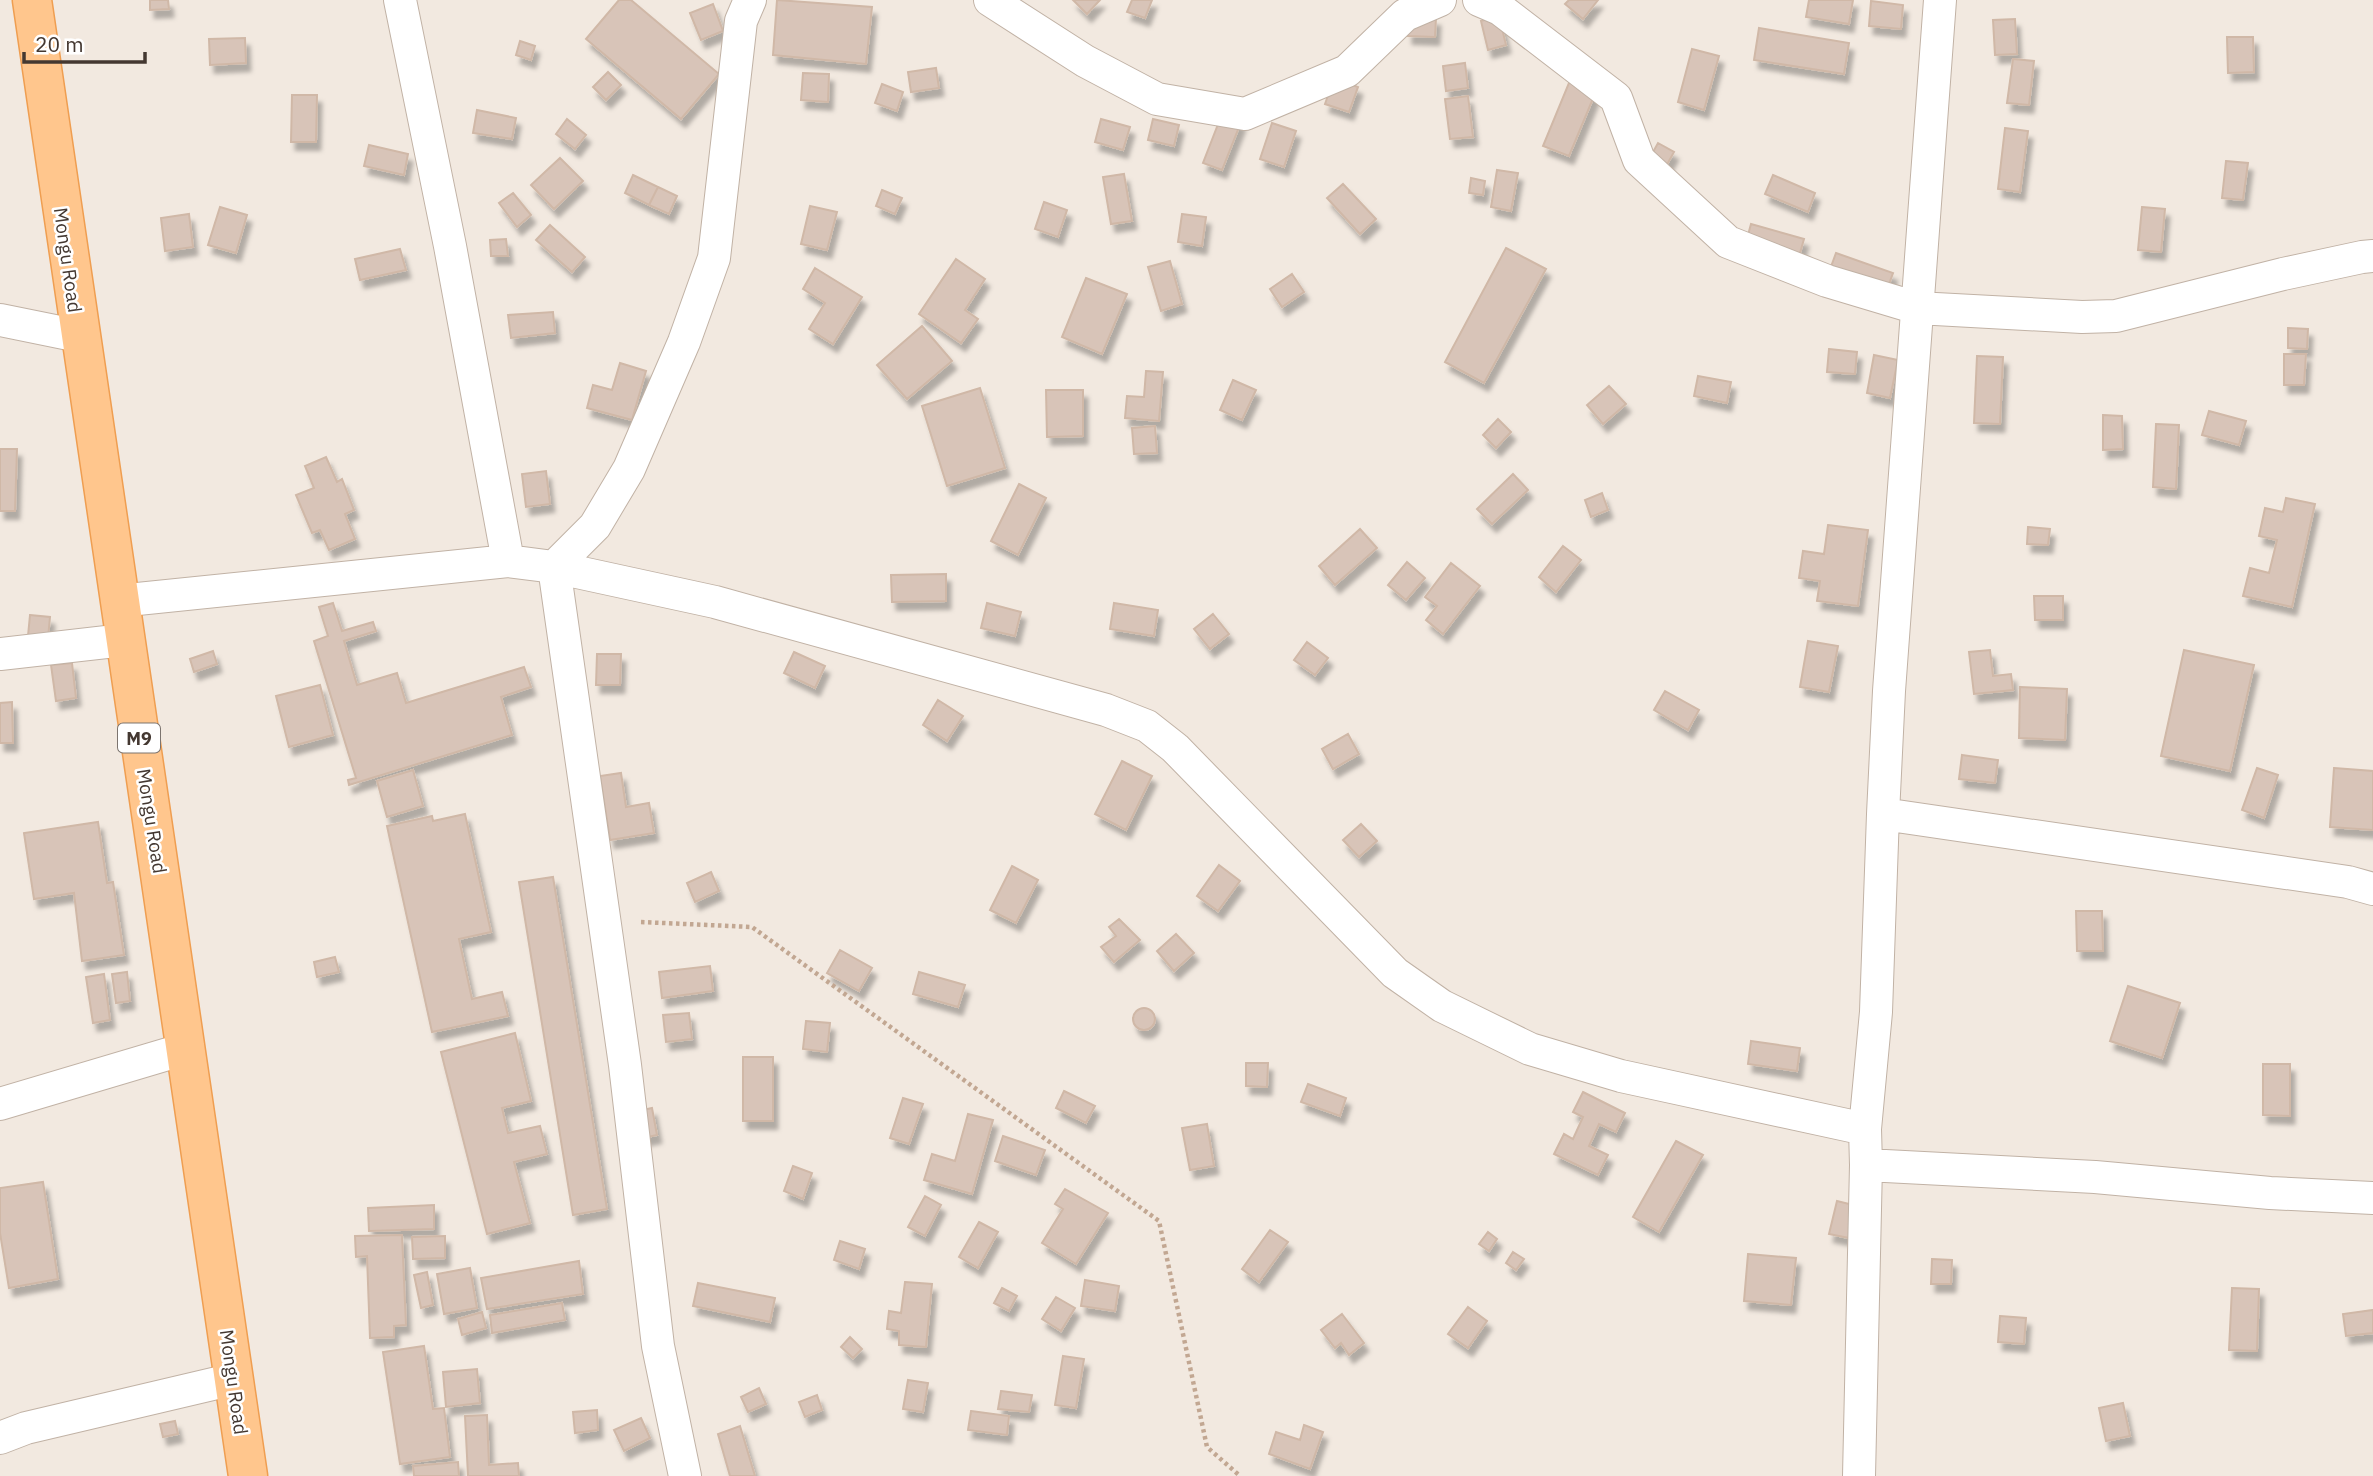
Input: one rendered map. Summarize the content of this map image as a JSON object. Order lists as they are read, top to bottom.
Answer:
{
  "streets": {
    "main road": ["Mongu Road", "M9"]
  },
  "scale_bar": "20 m"
}
